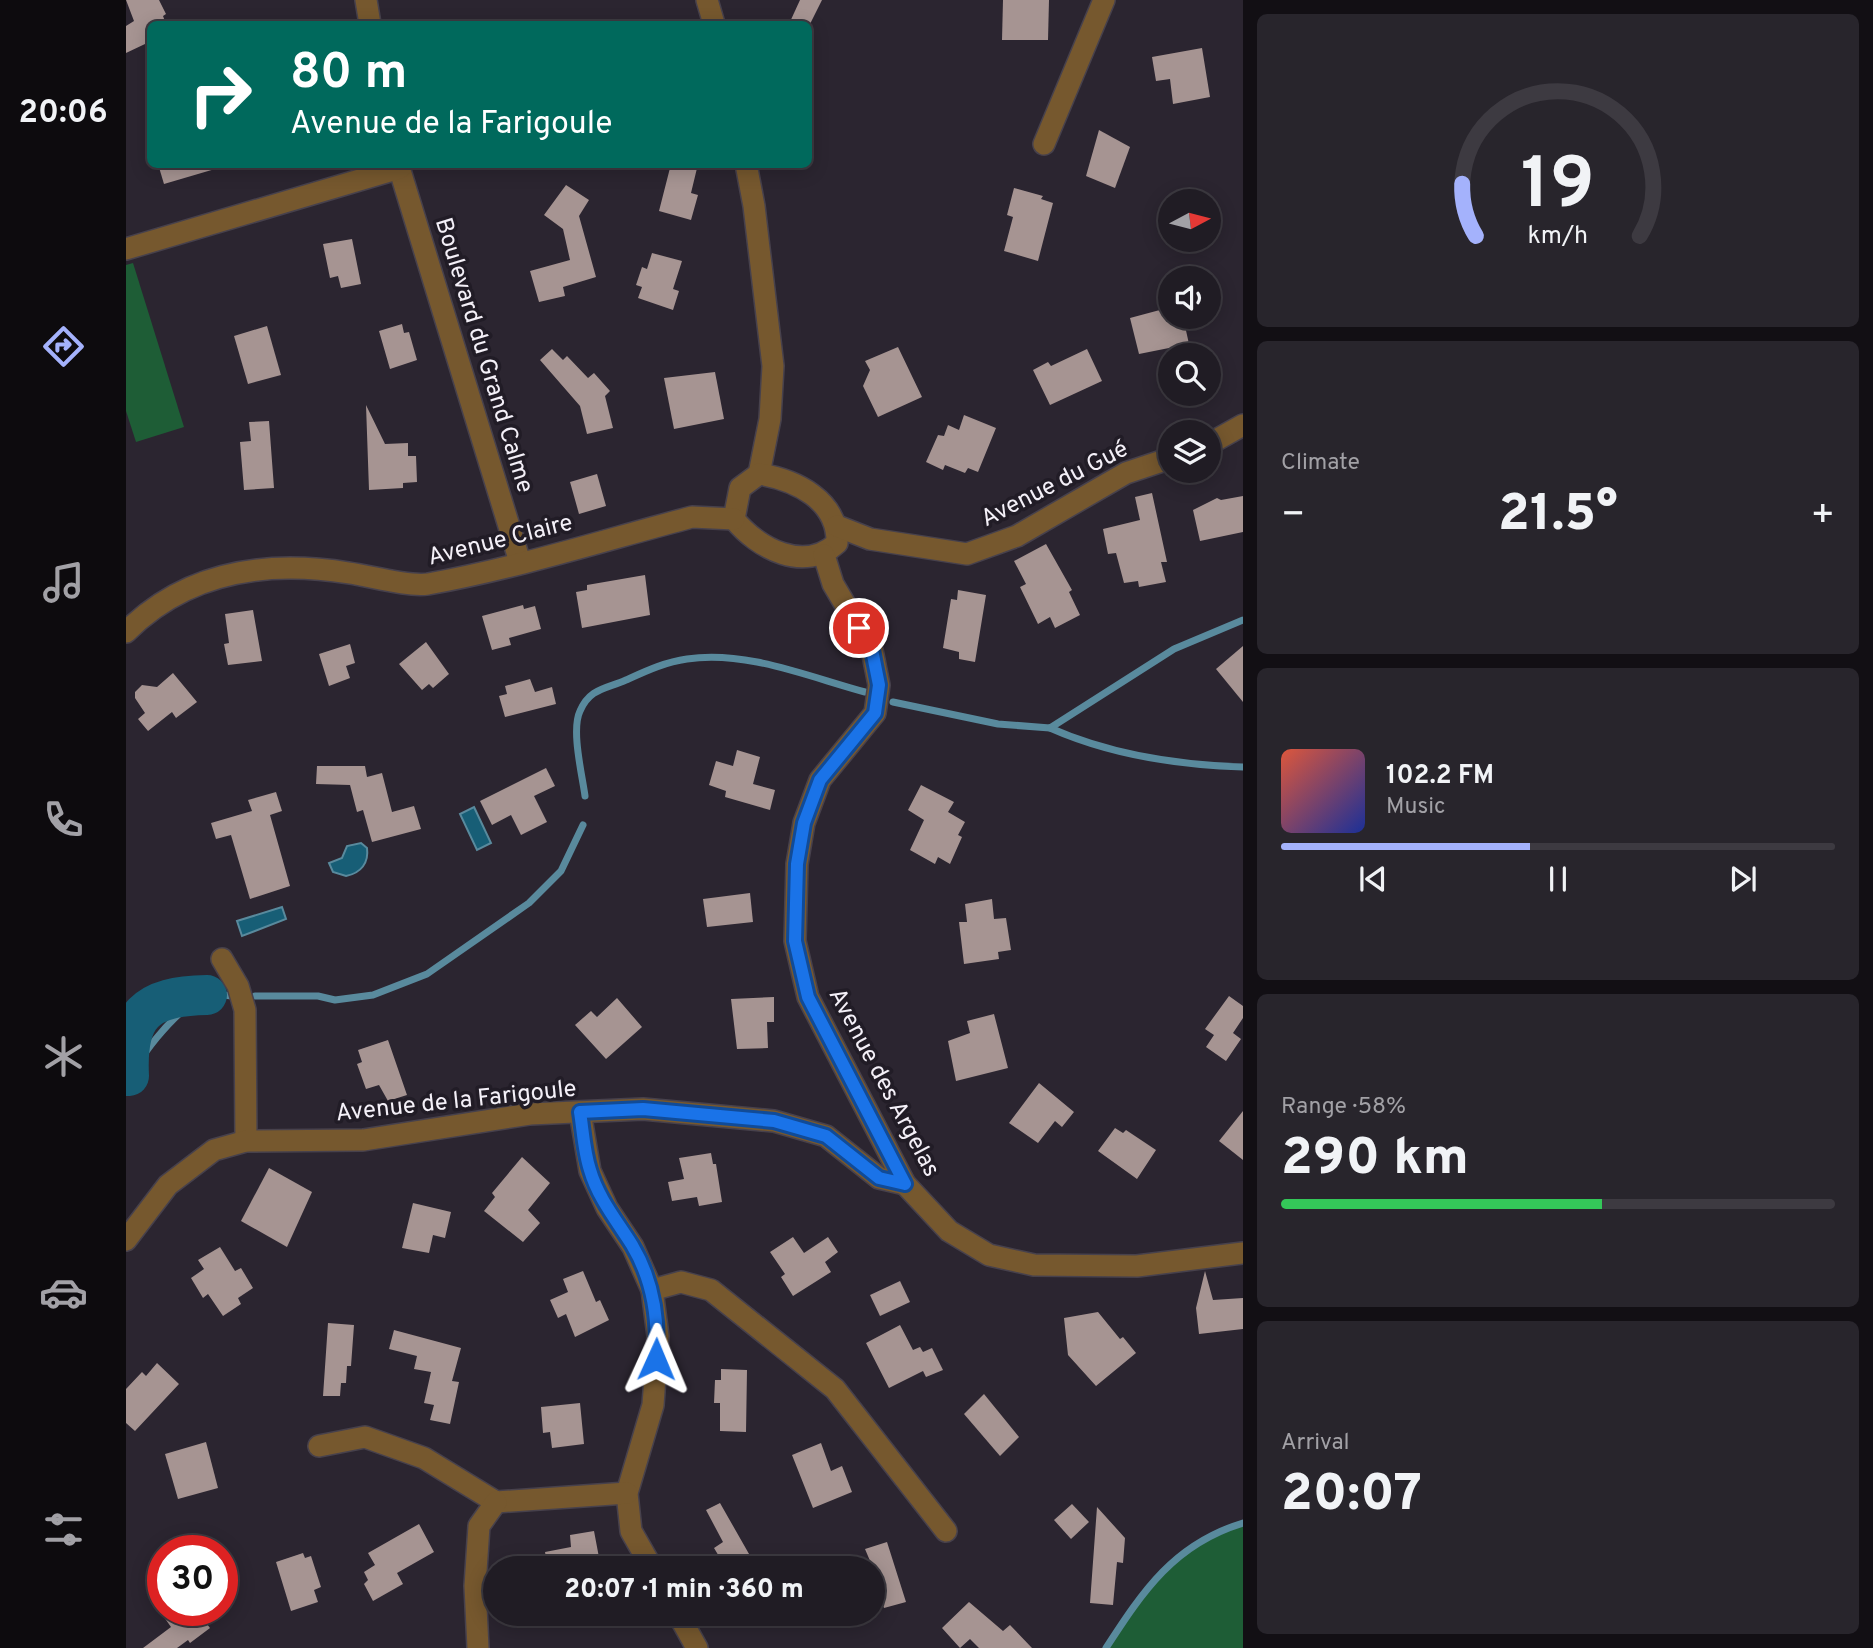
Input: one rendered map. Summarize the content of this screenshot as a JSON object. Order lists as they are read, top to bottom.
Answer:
{
  "streets": {
    "street": [
      "Boulevard du Grand Calme",
      "Avenue du Gué",
      "Avenue Claire",
      "Avenue des Argelas",
      "Avenue de la Farigoule"
    ]
  },
  "crossings": [
    ["Boulevard du Grand Calme", "Avenue Claire"],
    ["Avenue du Gué", "Avenue Claire"],
    ["Avenue du Gué", "Avenue des Argelas"],
    ["Avenue Claire", "Avenue des Argelas"],
    ["Avenue des Argelas", "Avenue de la Farigoule"]
  ],
  "north": "right",
  "page": {
    "tabs": "20:06",
    "turn": ["80 m", "Avenue de la Farigoule"],
    "tile": [
      "Climate",
      ["Range · 58%", "290 km"],
      ["Arrival", "20:07"]
    ],
    "heat": ["−", "21.5°", "+"],
    "song": ["102.2 FM", "Music"],
    "limit": "30",
    "trip": "20:07 · 1 min · 360 m",
    "gauge": ["19", "km/h"]
  }
}
